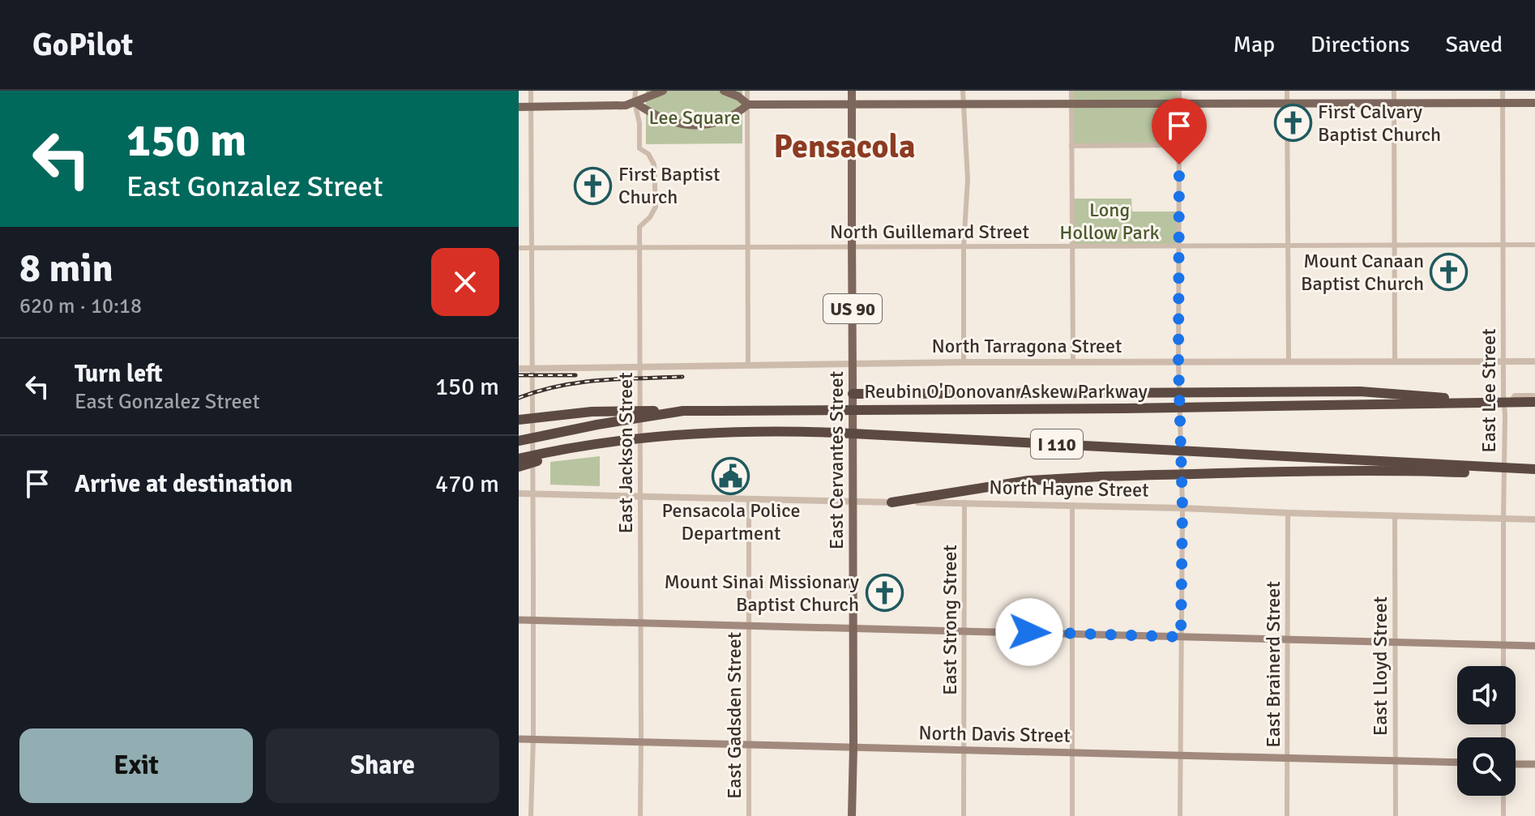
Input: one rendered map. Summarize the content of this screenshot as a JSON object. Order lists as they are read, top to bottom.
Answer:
{
  "streets": {
    "highway": ["Reubin O'Donovan Askew Parkway", "I 110"],
    "main road": ["US 90", "East Cervantes Street", "North Davis Street"],
    "street": [
      "North Guillemard Street",
      "North Tarragona Street",
      "East Lee Street",
      "East Jackson Street",
      "North Hayne Street",
      "East Strong Street",
      "East Brainerd Street",
      "East Lloyd Street",
      "East Gadsden Street"
    ]
  },
  "crossings": [
    ["North Guillemard Street", "East Lee Street"],
    ["North Guillemard Street", "East Jackson Street"],
    ["US 90", "East Cervantes Street"],
    ["North Tarragona Street", "East Lee Street"],
    ["North Tarragona Street", "East Jackson Street"],
    ["East Lee Street", "North Hayne Street"],
    ["East Jackson Street", "North Hayne Street"],
    ["East Jackson Street", "North Davis Street"],
    ["East Cervantes Street", "North Hayne Street"],
    ["East Cervantes Street", "North Davis Street"],
    ["North Hayne Street", "East Strong Street"],
    ["North Hayne Street", "East Brainerd Street"],
    ["North Hayne Street", "East Lloyd Street"],
    ["North Hayne Street", "East Gadsden Street"],
    ["East Strong Street", "North Davis Street"],
    ["East Brainerd Street", "North Davis Street"],
    ["East Lloyd Street", "North Davis Street"],
    ["East Gadsden Street", "North Davis Street"]
  ],
  "districts": ["Pensacola"],
  "parks": ["Lee Square", "Long Hollow Park"],
  "places": {
    "church": [
      "First Calvary Baptist Church",
      "First Baptist Church",
      "Mount Canaan Baptist Church",
      "Mount Sinai Missionary Baptist Church"
    ],
    "public building": ["Pensacola Police Department"]
  },
  "page": {
    "header": "GoPilot",
    "nav": ["Map", "Directions", "Saved"],
    "turn": ["150 m", "East Gonzalez Street"],
    "heading": ["8 min", "620 m · 10:18"],
    "list": [
      {
        "name": "Turn left",
        "note": "East Gonzalez Street",
        "value": "150 m"
      },
      {
        "name": "Arrive at destination",
        "value": "470 m"
      }
    ],
    "buttons": ["Exit", "Share"]
  }
}
